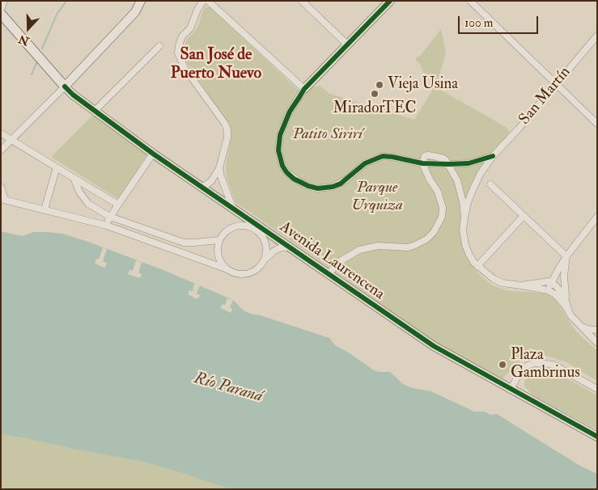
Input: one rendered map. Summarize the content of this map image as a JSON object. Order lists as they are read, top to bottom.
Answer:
{
  "streets": {
    "main road": ["Avenida Laurencena"],
    "street": ["San Martín"]
  },
  "districts": ["San José de Puerto Nuevo"],
  "water": ["Río Paraná"],
  "parks": ["Patito Sirirí", "Parque Urquiza"],
  "places": ["Vieja Usina", "MiradorTEC", "Plaza Gambrinus"],
  "scale_bar": "100 m",
  "north": "bottom"
}
